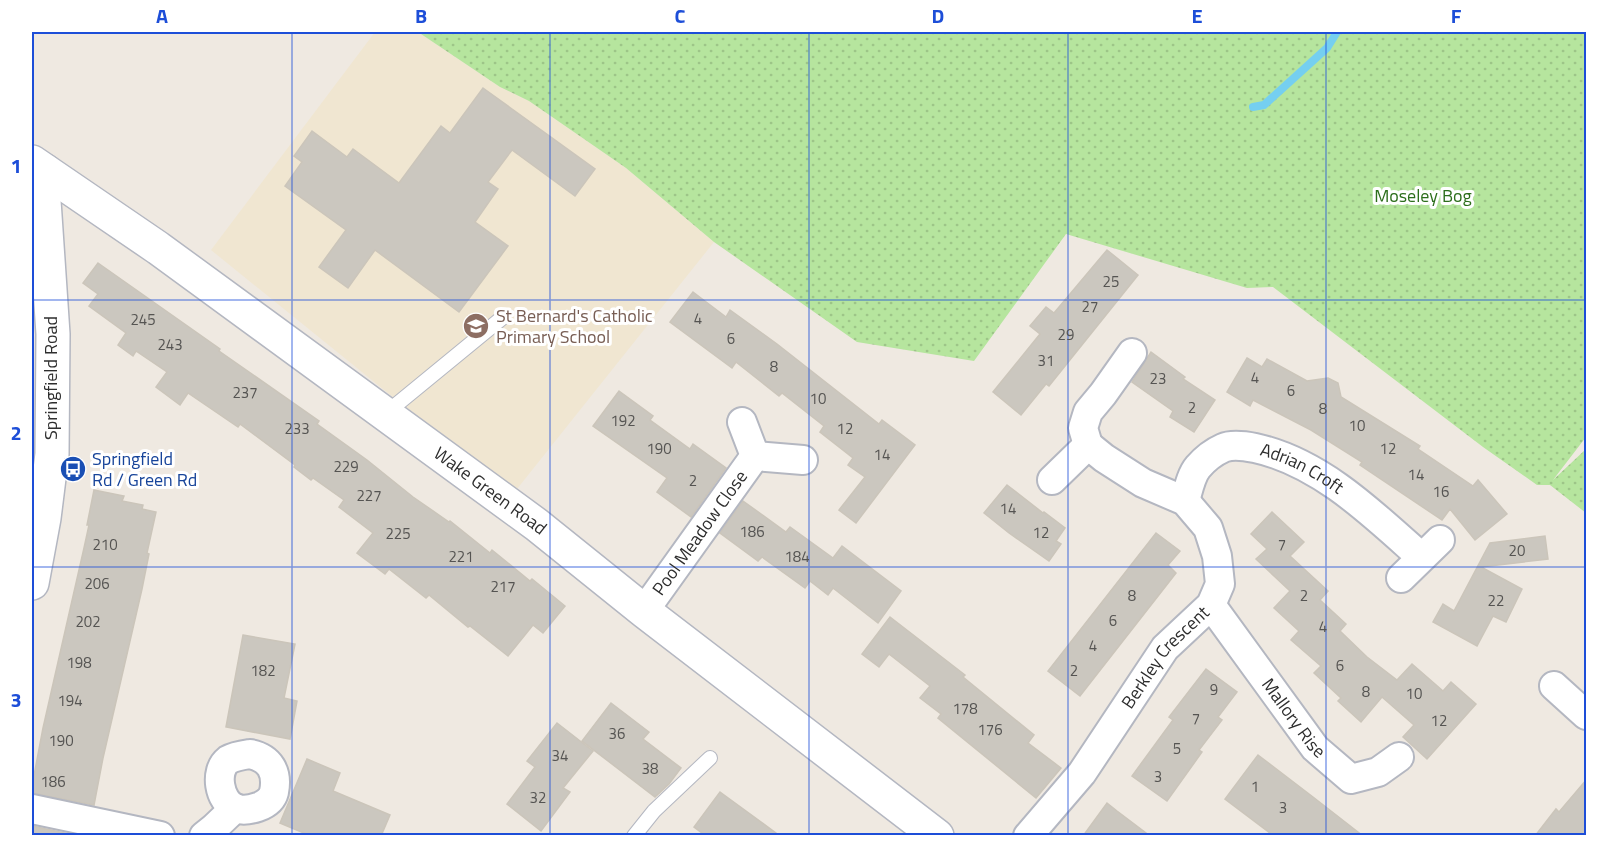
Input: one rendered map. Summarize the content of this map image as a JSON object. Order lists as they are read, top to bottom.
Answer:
{
  "streets": {
    "street": [
      "Springfield Road",
      "Adrian Croft",
      "Wake Green Road",
      "Pool Meadow Close",
      "Berkley Crescent",
      "Mallory Rise"
    ]
  },
  "crossings": [
    ["Springfield Road", "Wake Green Road"],
    ["Adrian Croft", "Berkley Crescent"],
    ["Wake Green Road", "Pool Meadow Close"],
    ["Berkley Crescent", "Mallory Rise"]
  ],
  "parks": ["Moseley Bog"],
  "places": {
    "school or university": ["St Bernard's Catholic Primary School"],
    "bus stop": ["Springfield Rd / Green Rd"]
  },
  "house_numbers": [
    "25",
    "27",
    "4",
    "245",
    "29",
    "6",
    "243",
    "31",
    "8",
    "4",
    "23",
    "6",
    "237",
    "10",
    "2",
    "8",
    "192",
    "10",
    "233",
    "12",
    "190",
    "12",
    "14",
    "229",
    "14",
    "2",
    "16",
    "227",
    "14",
    "186",
    "12",
    "225",
    "210",
    "7",
    "20",
    "221",
    "184",
    "206",
    "217",
    "8",
    "2",
    "22",
    "6",
    "202",
    "4",
    "4",
    "198",
    "6",
    "182",
    "2",
    "9",
    "8",
    "10",
    "194",
    "178",
    "7",
    "12",
    "176",
    "36",
    "190",
    "5",
    "34",
    "38",
    "3",
    "186",
    "1",
    "32",
    "3"
  ],
  "grid": {
    "columns": [
      "A",
      "B",
      "C",
      "D",
      "E",
      "F"
    ],
    "rows": ["1", "2", "3"]
  }
}
